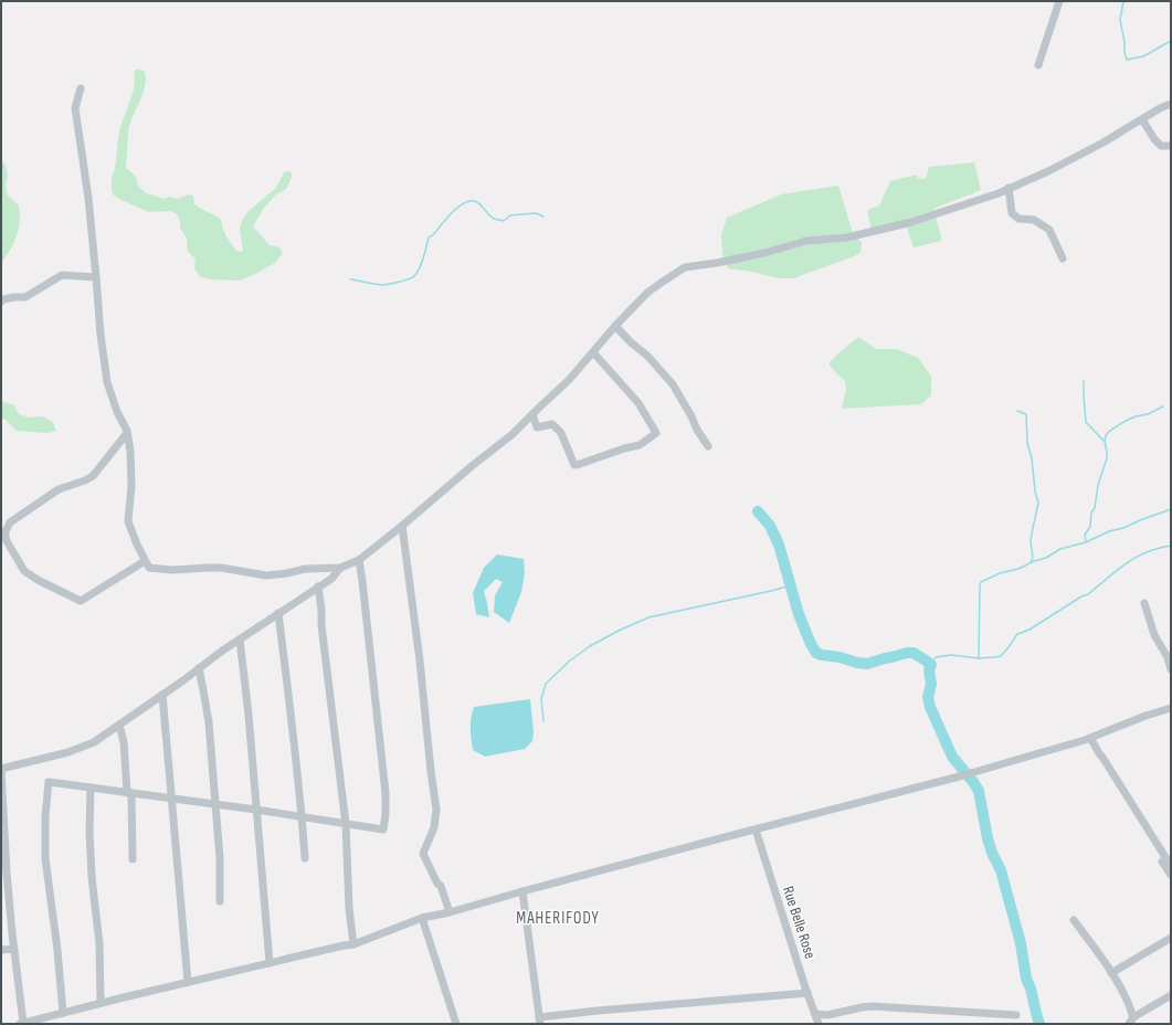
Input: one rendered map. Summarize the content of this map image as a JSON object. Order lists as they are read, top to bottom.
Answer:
{
  "streets": {
    "street": ["Rue Belle Rose"]
  },
  "districts": ["MAHERIFODY"]
}
